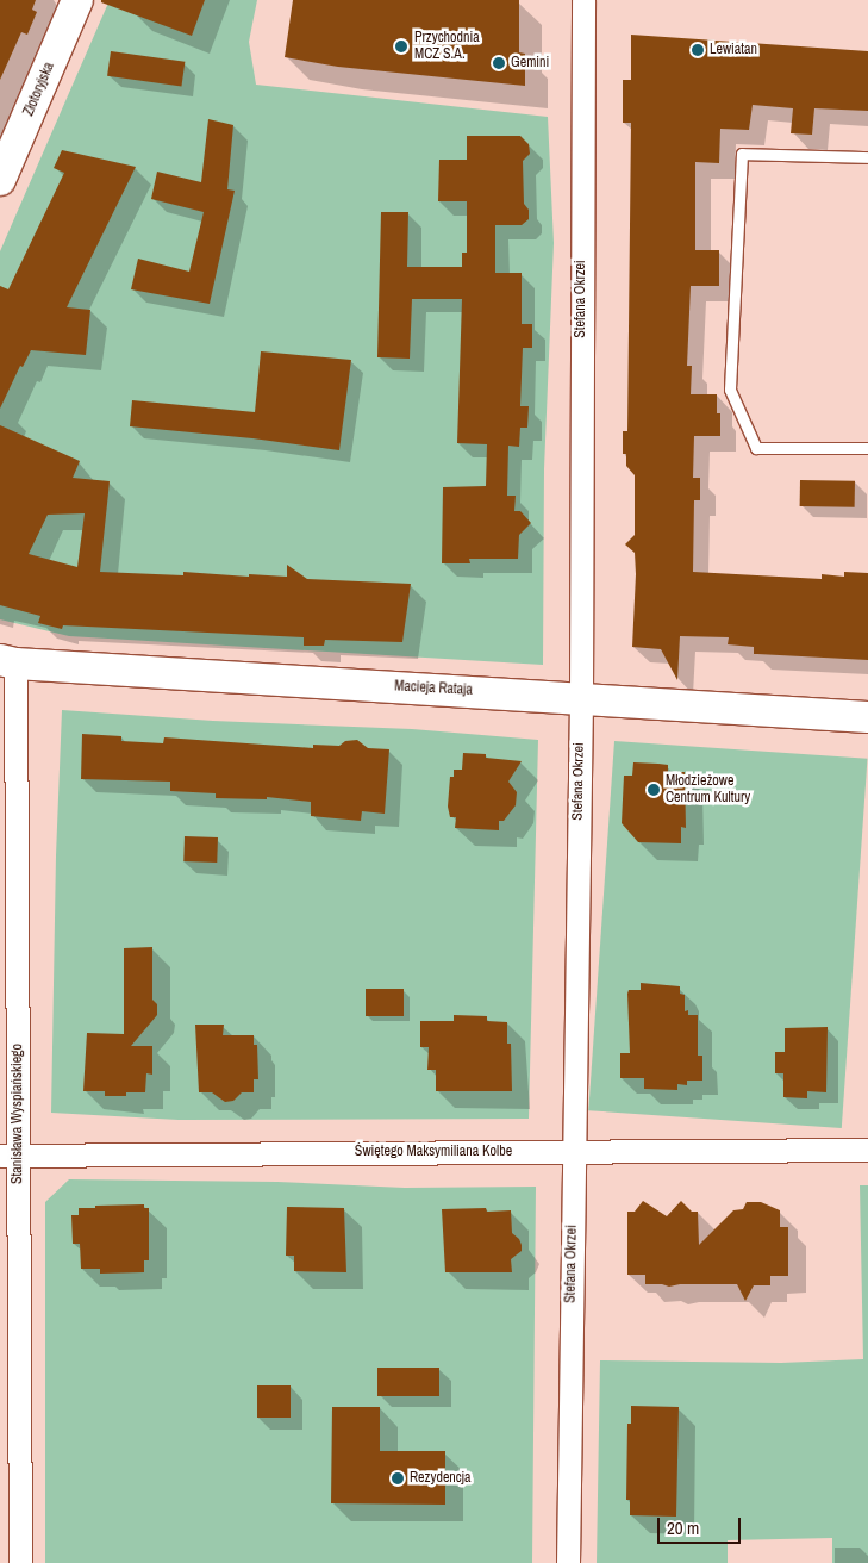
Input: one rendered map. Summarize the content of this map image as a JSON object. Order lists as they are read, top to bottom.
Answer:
{
  "streets": {
    "street": [
      "Złotoryjska",
      "Stefana Okrzei",
      "Macieja Rataja",
      "Stanisława Wyspiańskiego",
      "Świętego Maksymiliana Kolbe"
    ]
  },
  "crossings": [
    ["Stefana Okrzei", "Macieja Rataja"],
    ["Stefana Okrzei", "Świętego Maksymiliana Kolbe"],
    ["Macieja Rataja", "Stanisława Wyspiańskiego"],
    ["Stanisława Wyspiańskiego", "Świętego Maksymiliana Kolbe"]
  ],
  "places": [
    "Przychodnia MCZ S.A.",
    "Lewiatan",
    "Gemini",
    "Młodzieżowe Centrum Kultury",
    "Rezydencja"
  ],
  "scale_bar": "20 m"
}
